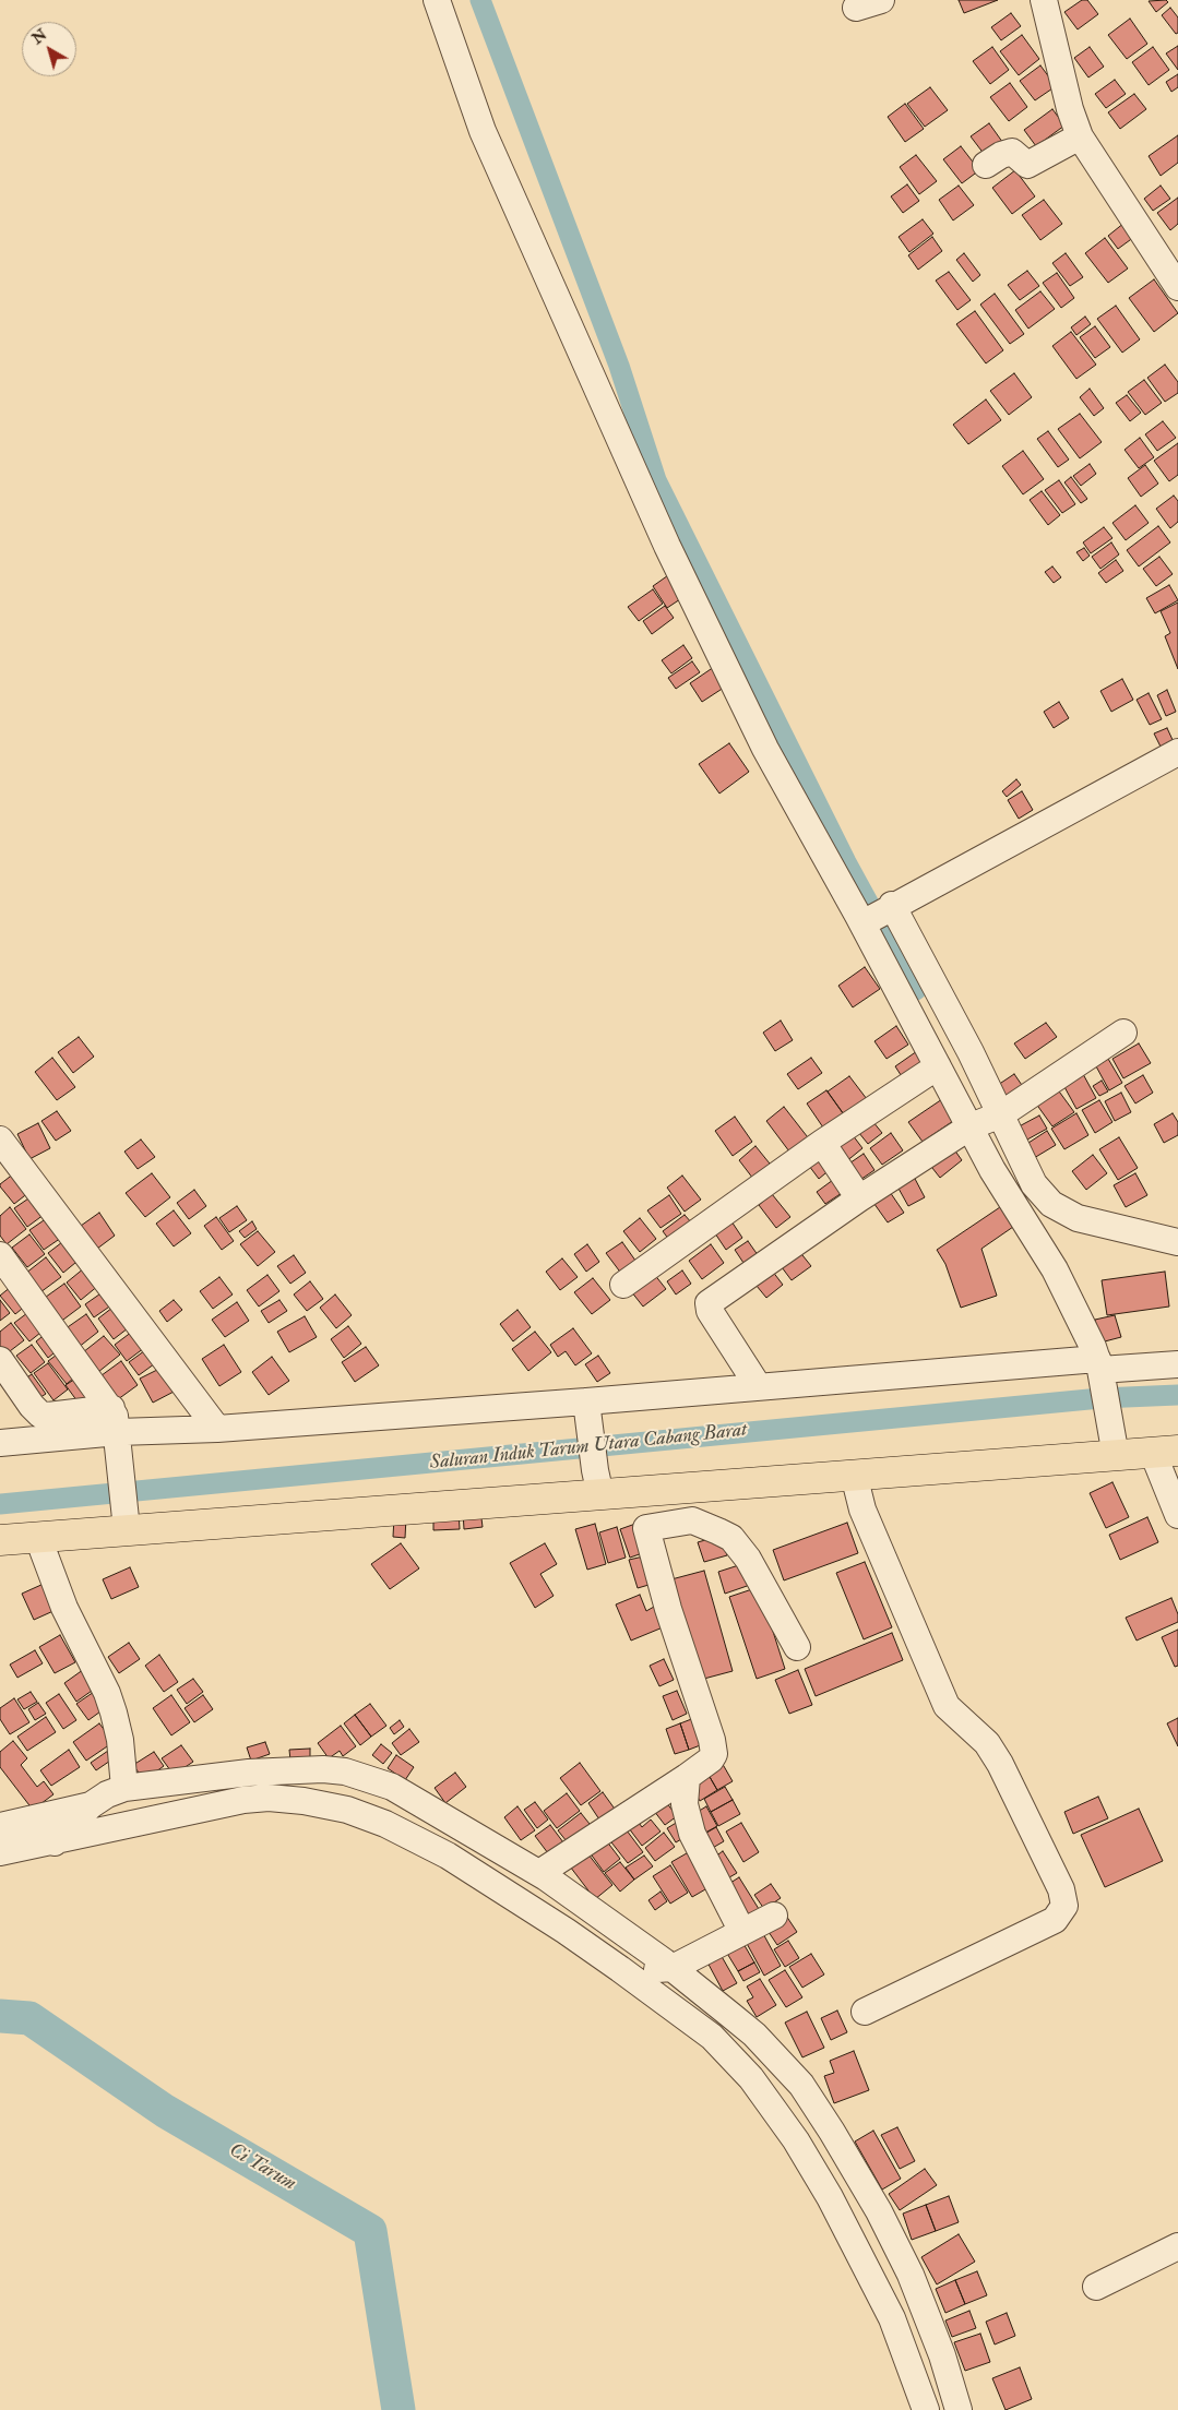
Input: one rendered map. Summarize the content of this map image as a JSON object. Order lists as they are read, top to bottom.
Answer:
{
  "water": ["Saluran Induk Tarum Utara Cabang Barat", "Ci Tarum"],
  "north": "top left"
}
